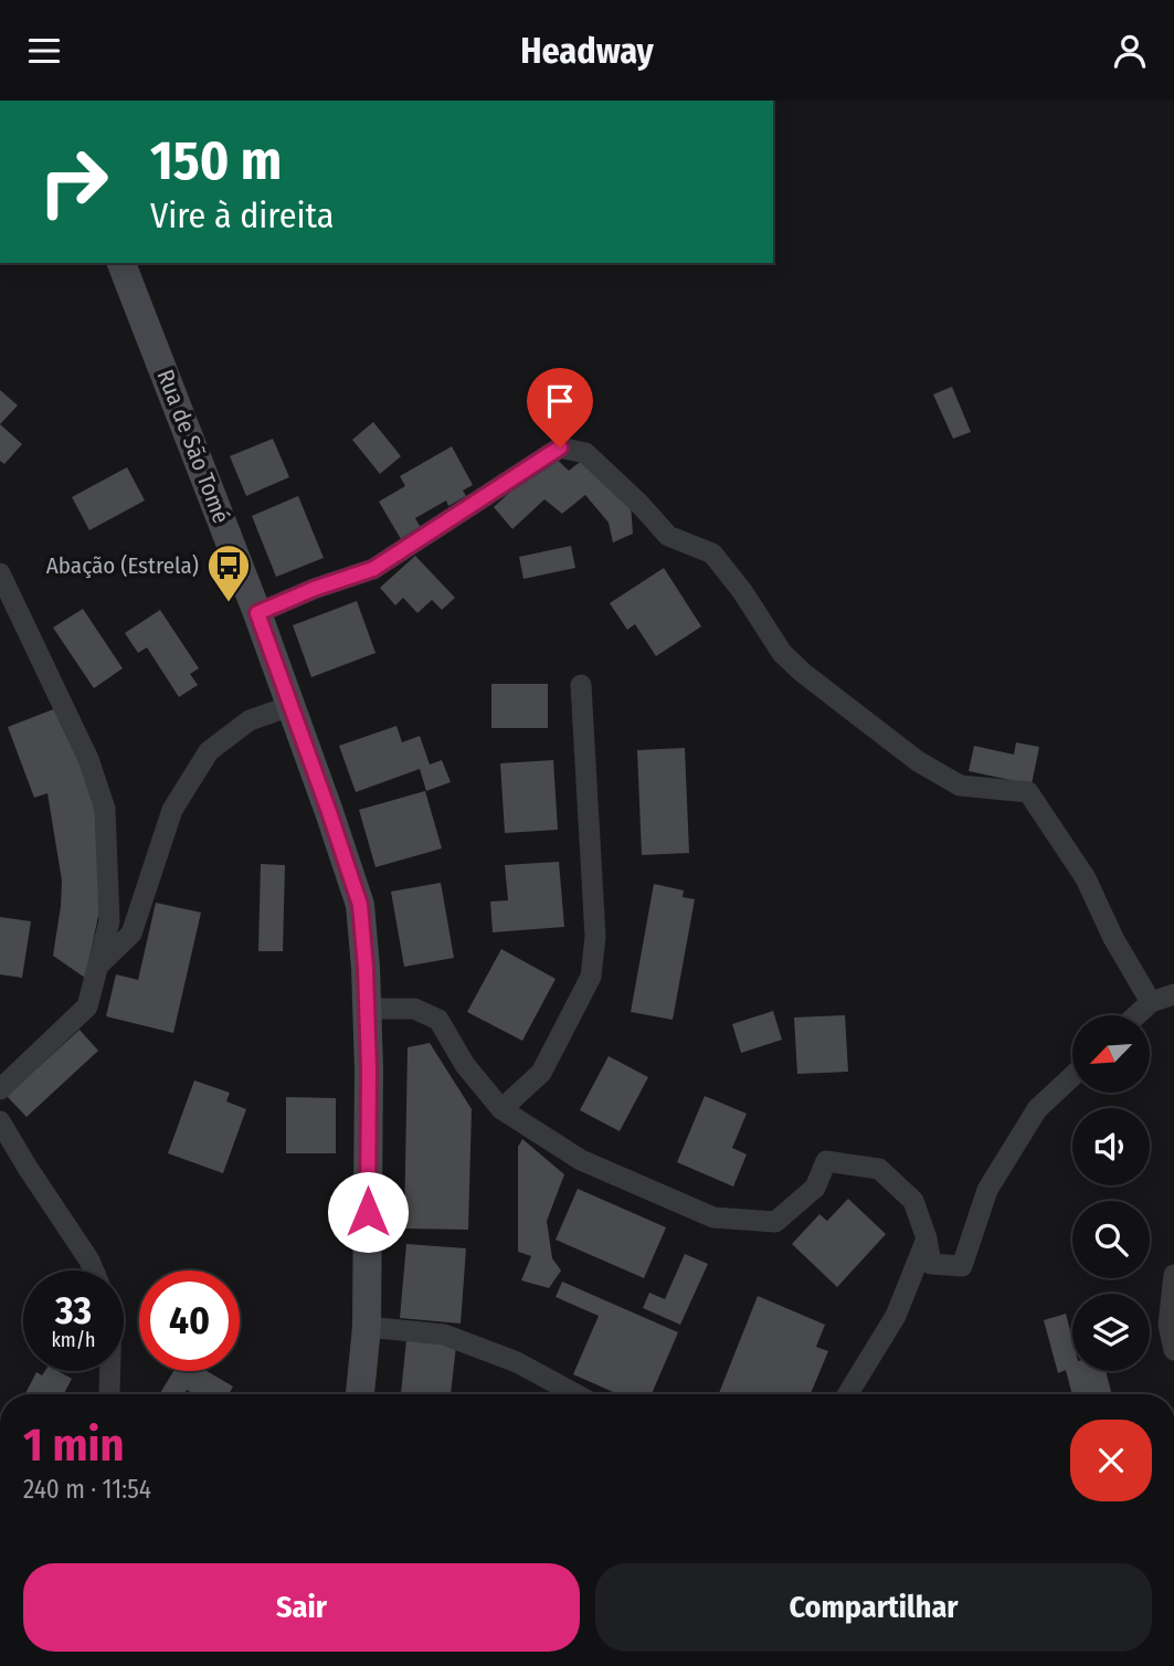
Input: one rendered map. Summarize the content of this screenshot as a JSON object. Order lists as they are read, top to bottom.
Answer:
{
  "streets": {
    "street": ["Rua de São Tomé"]
  },
  "places": {
    "bus stop": ["Abação (Estrela)"]
  },
  "north": "bottom left",
  "page": {
    "header": "Headway",
    "turn": ["150 m", "Vire à direita"],
    "speed": "33 km/h",
    "limit": "40",
    "heading": ["1 min", "240 m · 11:54"],
    "buttons": ["Sair", "Compartilhar"]
  }
}
